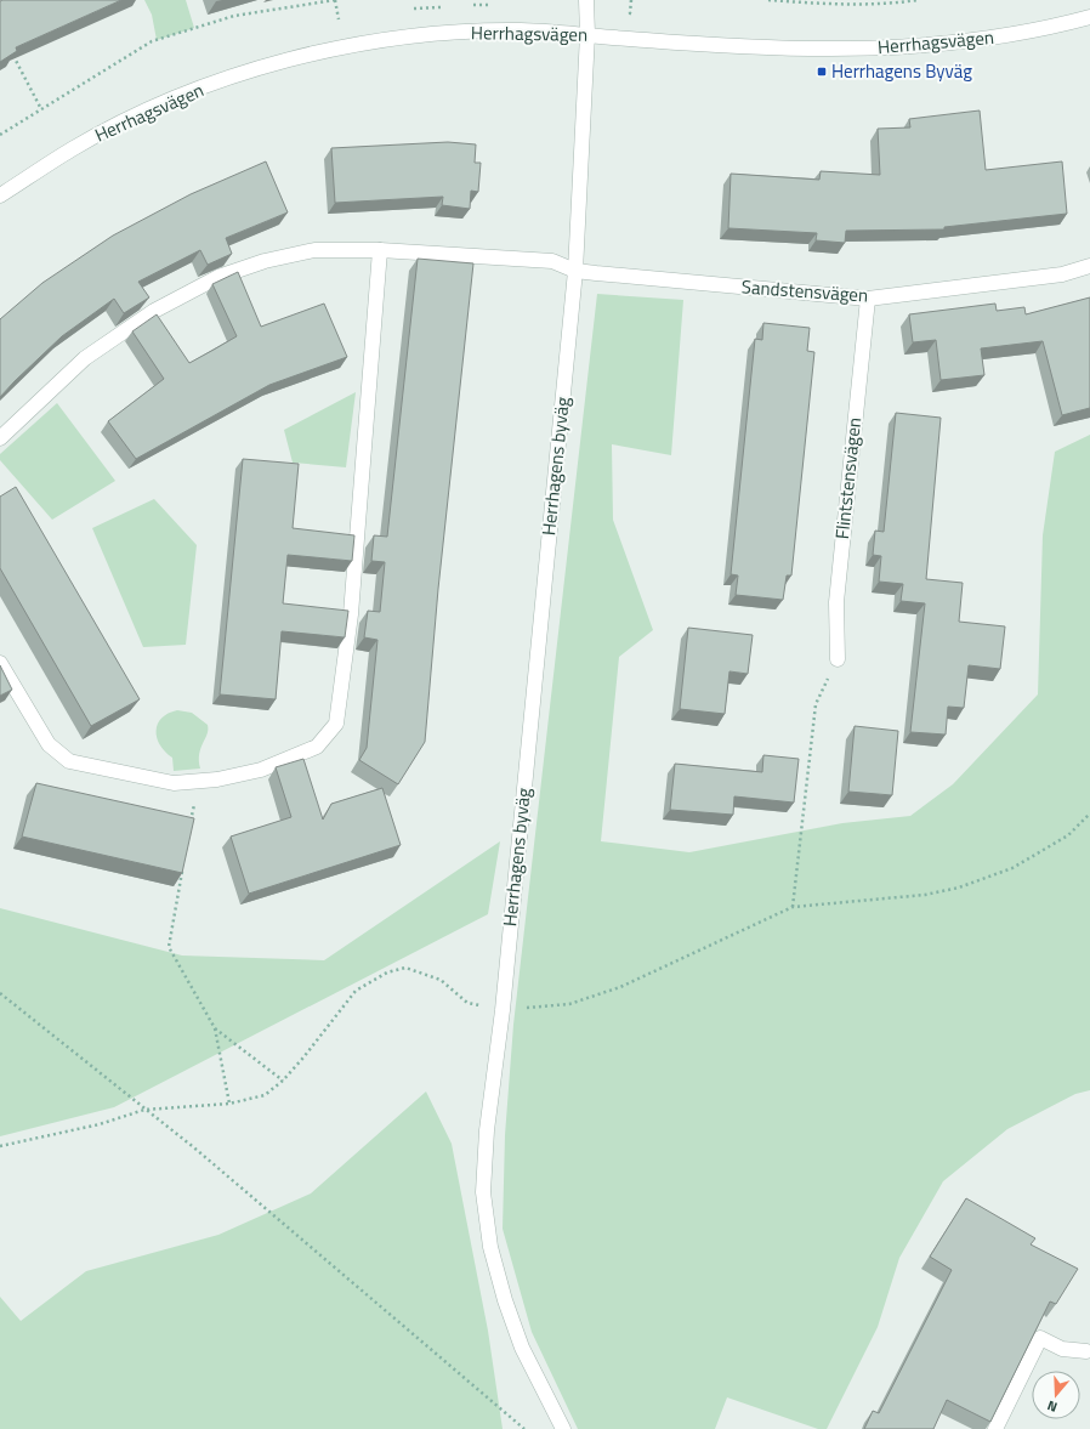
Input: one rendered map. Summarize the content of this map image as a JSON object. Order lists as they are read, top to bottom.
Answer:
{
  "streets": {
    "street": [
      "Herrhagsvägen",
      "Sandstensvägen",
      "Herrhagens byväg",
      "Flintstensvägen"
    ]
  },
  "crossings": [
    ["Herrhagsvägen", "Herrhagens byväg"],
    ["Sandstensvägen", "Herrhagens byväg"],
    ["Sandstensvägen", "Flintstensvägen"]
  ],
  "places": {
    "transit": ["Herrhagens Byväg"]
  },
  "north": "bottom"
}
